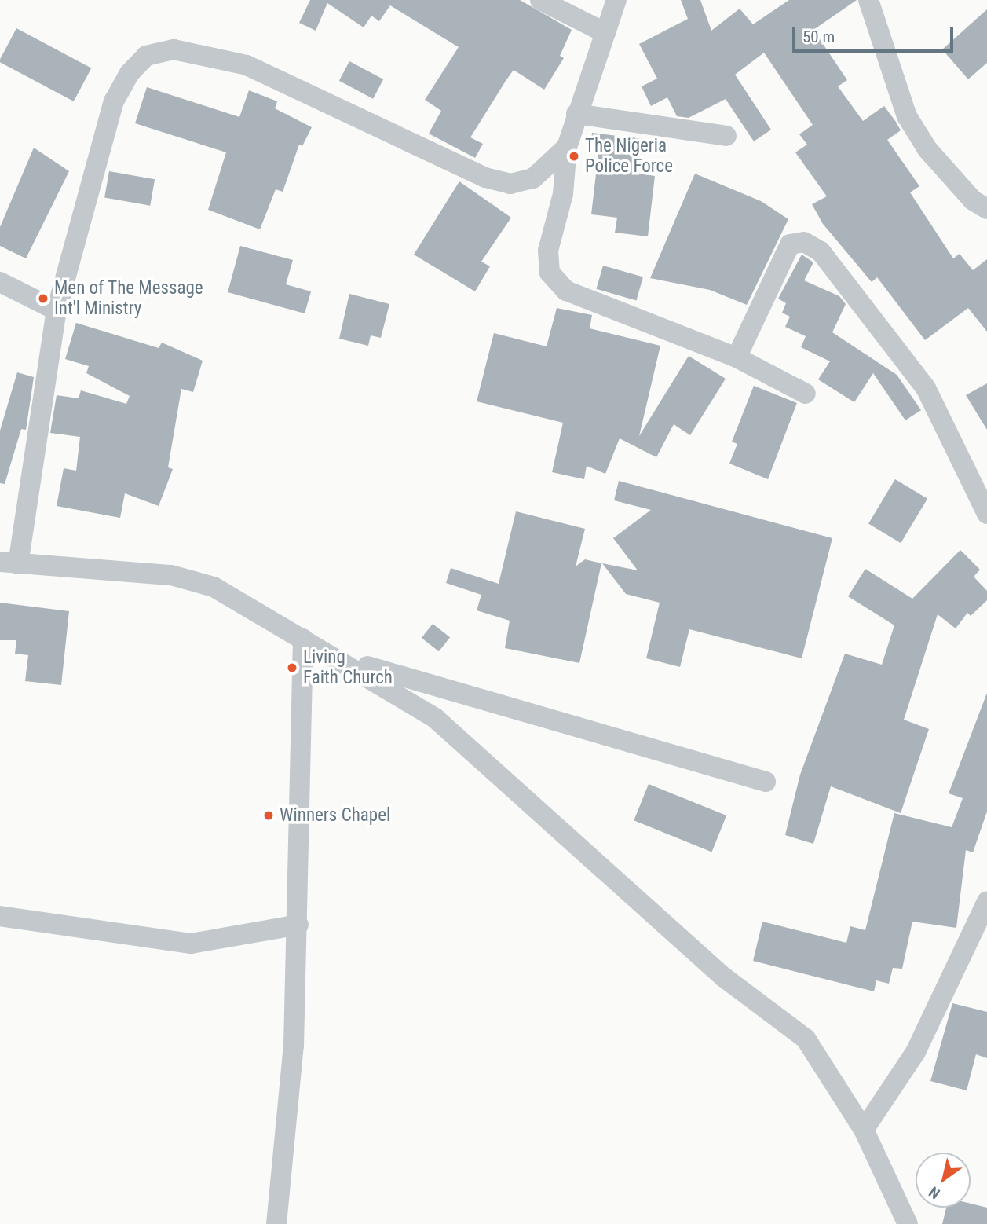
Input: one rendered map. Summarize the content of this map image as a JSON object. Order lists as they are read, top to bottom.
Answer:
{
  "places": [
    "The Nigeria Police Force",
    "Men of The Message Int'l Ministry",
    "Living Faith Church",
    "Winners Chapel"
  ],
  "scale_bar": "50 m",
  "north": "bottom left"
}
